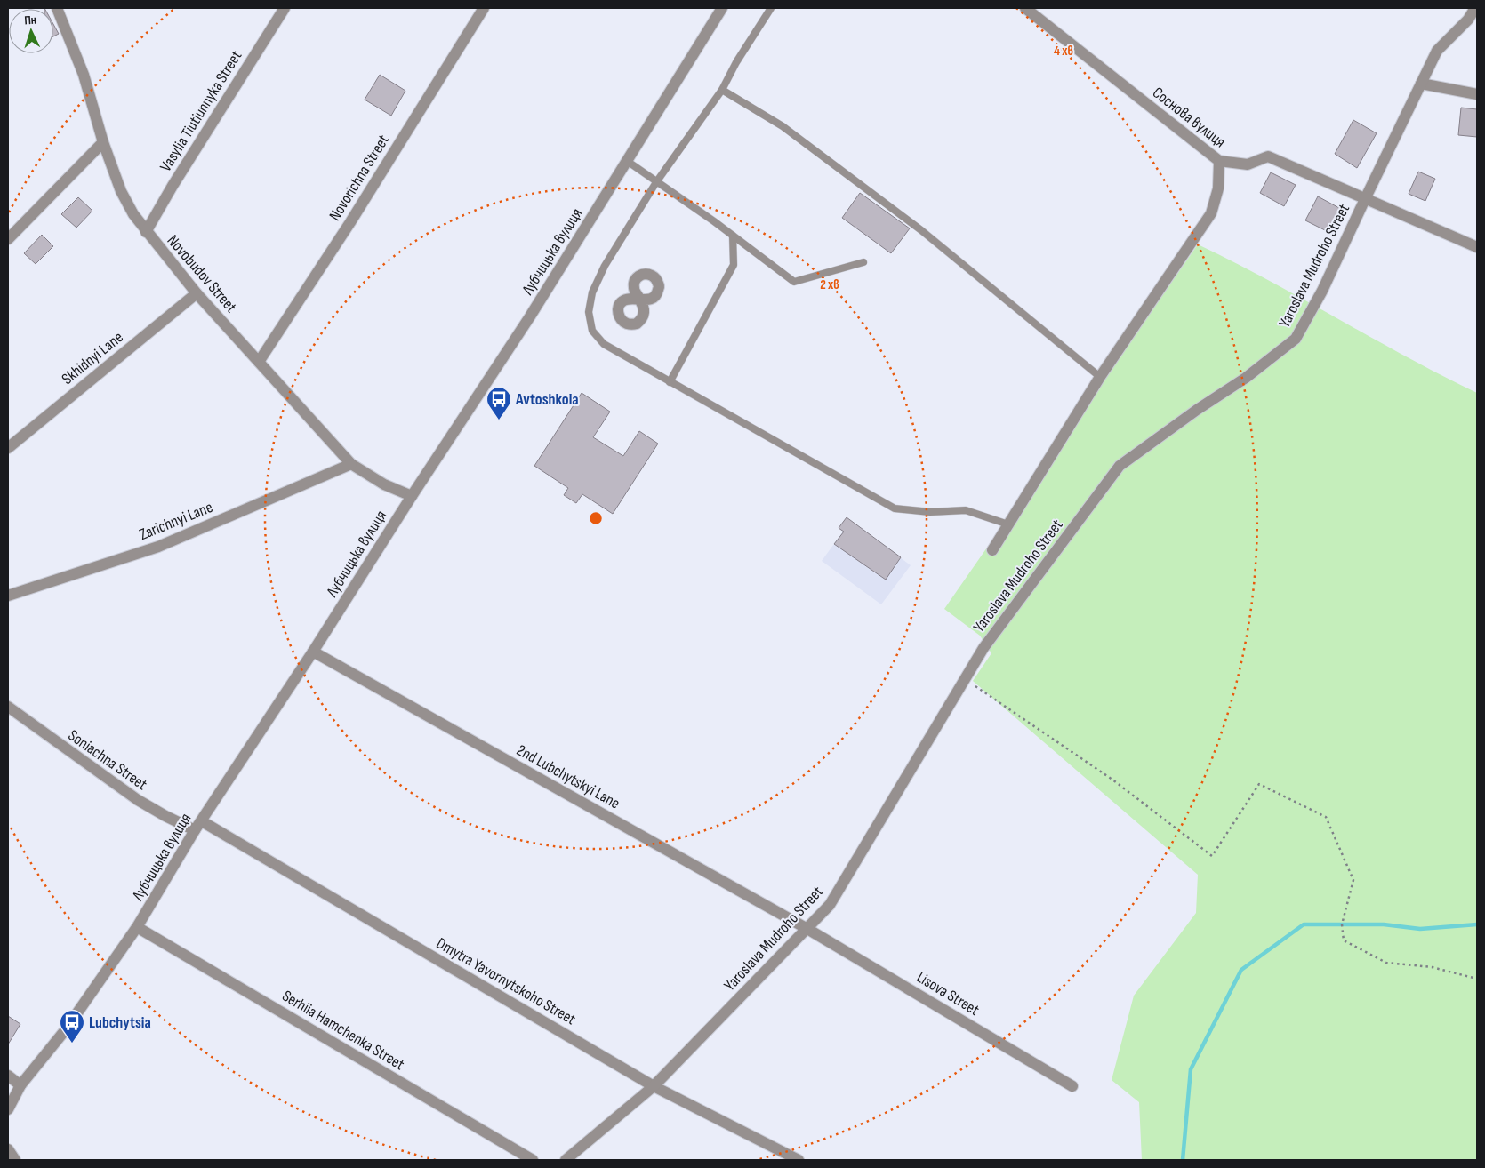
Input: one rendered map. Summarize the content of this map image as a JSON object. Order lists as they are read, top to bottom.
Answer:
{
  "streets": {
    "street": [
      "Vasylia Tiutiunnyka Street",
      "Соснова вулиця",
      "Novorichna Street",
      "Лубчицька вулиця",
      "Yaroslava Mudroho Street",
      "Novobudov Street",
      "Skhidnyi Lane",
      "Zarichnyi Lane",
      "Soniachna Street",
      "2nd Lubchytskyi Lane",
      "Dmytra Yavornytskoho Street",
      "Lisova Street",
      "Serhiia Hamchenka Street"
    ]
  },
  "crossings": [
    ["Vasylia Tiutiunnyka Street", "Novobudov Street"],
    ["Соснова вулиця", "Yaroslava Mudroho Street"],
    ["Novorichna Street", "Novobudov Street"],
    ["Лубчицька вулиця", "Novobudov Street"],
    ["Лубчицька вулиця", "Soniachna Street"],
    ["Лубчицька вулиця", "2nd Lubchytskyi Lane"],
    ["Лубчицька вулиця", "Dmytra Yavornytskoho Street"],
    ["Лубчицька вулиця", "Serhiia Hamchenka Street"],
    ["Yaroslava Mudroho Street", "2nd Lubchytskyi Lane"],
    ["Yaroslava Mudroho Street", "Dmytra Yavornytskoho Street"],
    ["Yaroslava Mudroho Street", "Lisova Street"],
    ["Novobudov Street", "Skhidnyi Lane"],
    ["Novobudov Street", "Zarichnyi Lane"],
    ["Soniachna Street", "Dmytra Yavornytskoho Street"],
    ["2nd Lubchytskyi Lane", "Lisova Street"]
  ],
  "places": {
    "bus stop": ["Avtoshkola", "Lubchytsia"]
  },
  "north": "top",
  "rings": ["4 хв", "2 хв"]
}
